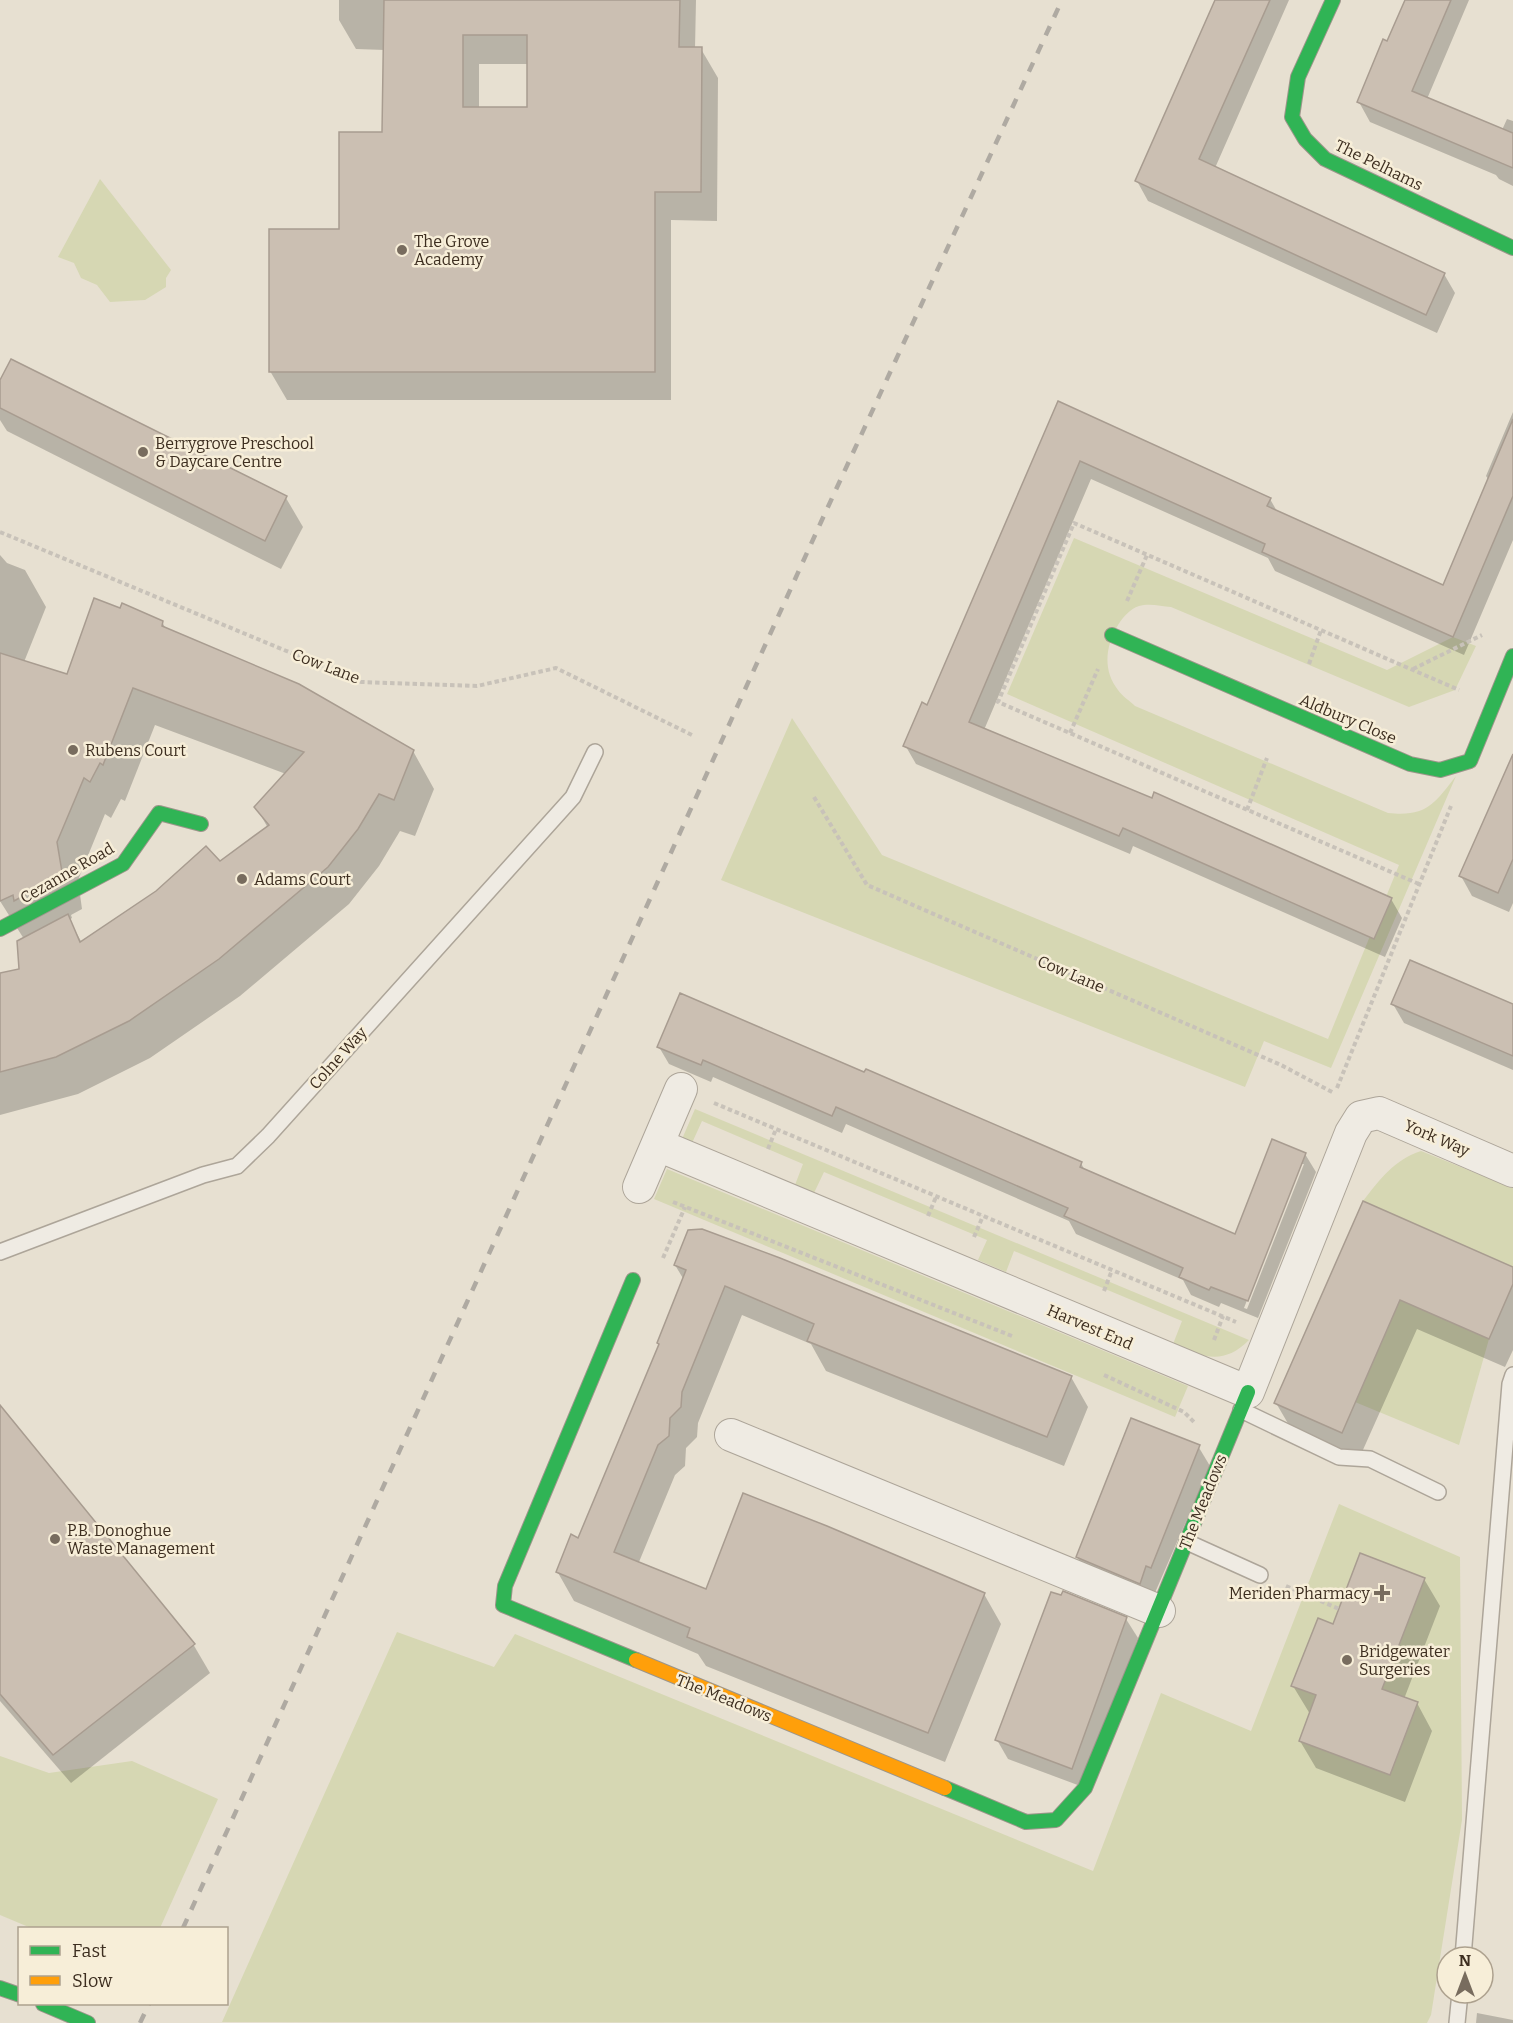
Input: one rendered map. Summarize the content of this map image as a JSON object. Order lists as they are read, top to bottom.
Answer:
{
  "streets": {
    "main road": [
      "The Pelhams",
      "Aldbury Close",
      "Cezanne Road",
      "The Meadows"
    ],
    "street": ["York Way", "Harvest End"],
    "lane": ["Colne Way"],
    "path": ["Cow Lane"]
  },
  "crossings": [
    ["Cow Lane", "Aldbury Close"],
    ["Harvest End", "The Meadows"]
  ],
  "places": {
    "other": [
      "The Grove Academy",
      "Berrygrove Preschool & Daycare Centre",
      "Rubens Court",
      "Adams Court",
      "P.B. Donoghue Waste Management",
      "Bridgewater Surgeries"
    ],
    "health": ["Meriden Pharmacy"]
  },
  "legend": ["Fast", "Slow"],
  "north": "top"
}
